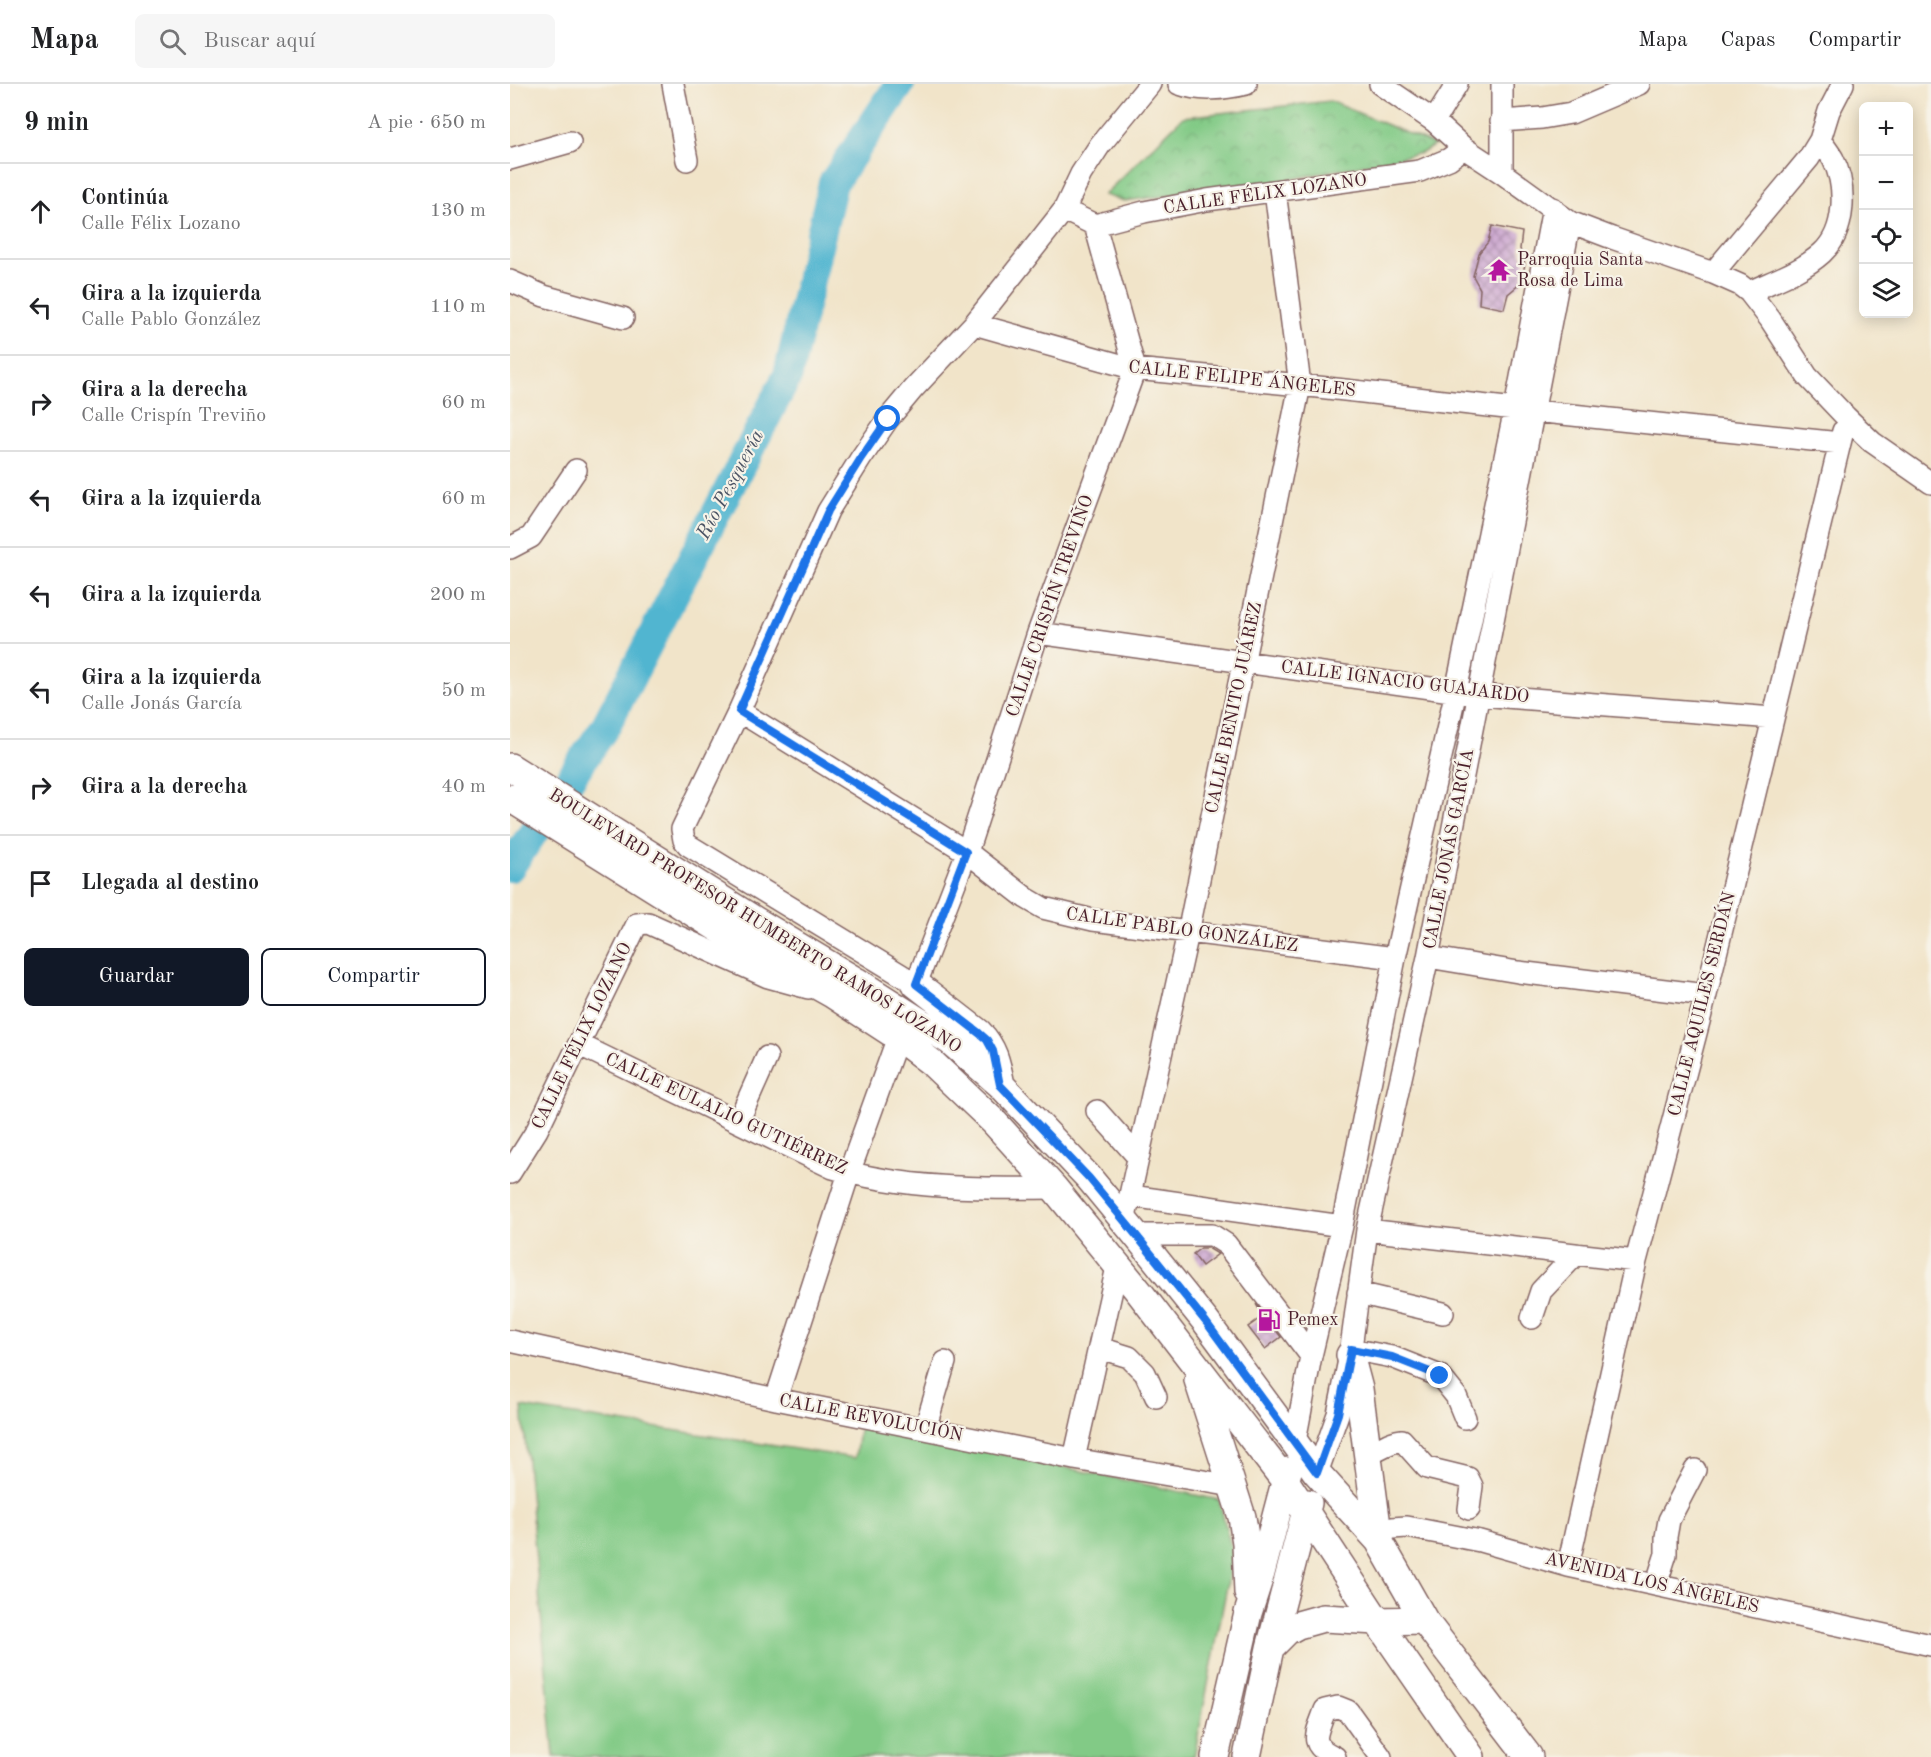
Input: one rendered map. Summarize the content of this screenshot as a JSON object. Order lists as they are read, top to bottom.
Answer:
{
  "streets": {
    "main road": ["BOULEVARD PROFESOR HUMBERTO RAMOS LOZANO"],
    "street": [
      "CALLE FÉLIX LOZANO",
      "CALLE FELIPE ÁNGELES",
      "CALLE CRISPÍN TREVIÑO",
      "CALLE IGNACIO GUAJARDO",
      "CALLE BENITO JUÁREZ",
      "CALLE JONÁS GARCÍA",
      "CALLE PABLO GONZÁLEZ",
      "CALLE AQUILES SERDÁN",
      "CALLE EULALIO GUTIÉRREZ",
      "CALLE REVOLUCIÓN",
      "AVENIDA LOS ÁNGELES"
    ]
  },
  "crossings": [
    ["CALLE FÉLIX LOZANO", "CALLE BENITO JUÁREZ"],
    ["CALLE FÉLIX LOZANO", "BOULEVARD PROFESOR HUMBERTO RAMOS LOZANO"],
    ["CALLE FÉLIX LOZANO", "CALLE EULALIO GUTIÉRREZ"],
    ["CALLE FELIPE ÁNGELES", "CALLE CRISPÍN TREVIÑO"],
    ["CALLE FELIPE ÁNGELES", "CALLE BENITO JUÁREZ"],
    ["CALLE FELIPE ÁNGELES", "CALLE JONÁS GARCÍA"],
    ["CALLE FELIPE ÁNGELES", "CALLE AQUILES SERDÁN"],
    ["CALLE CRISPÍN TREVIÑO", "CALLE IGNACIO GUAJARDO"],
    ["CALLE CRISPÍN TREVIÑO", "CALLE PABLO GONZÁLEZ"],
    ["CALLE IGNACIO GUAJARDO", "CALLE BENITO JUÁREZ"],
    ["CALLE IGNACIO GUAJARDO", "CALLE JONÁS GARCÍA"],
    ["CALLE IGNACIO GUAJARDO", "CALLE AQUILES SERDÁN"],
    ["CALLE BENITO JUÁREZ", "BOULEVARD PROFESOR HUMBERTO RAMOS LOZANO"],
    ["CALLE BENITO JUÁREZ", "CALLE PABLO GONZÁLEZ"],
    ["CALLE JONÁS GARCÍA", "BOULEVARD PROFESOR HUMBERTO RAMOS LOZANO"],
    ["CALLE JONÁS GARCÍA", "CALLE PABLO GONZÁLEZ"],
    ["BOULEVARD PROFESOR HUMBERTO RAMOS LOZANO", "CALLE EULALIO GUTIÉRREZ"],
    ["BOULEVARD PROFESOR HUMBERTO RAMOS LOZANO", "AVENIDA LOS ÁNGELES"],
    ["CALLE AQUILES SERDÁN", "AVENIDA LOS ÁNGELES"]
  ],
  "water": ["Río Pesquería"],
  "places": {
    "temple": ["Parroquia Santa Rosa de Lima"],
    "fuel station": ["Pemex"]
  },
  "page": {
    "header": "Mapa",
    "search": "Buscar aquí",
    "nav": ["Mapa", "Capas", "Compartir"],
    "heading": ["9 min", "A pie · 650 m"],
    "map_buttons": ["+", "−"],
    "list": [
      ["Continúa", "Calle Félix Lozano", "130 m"],
      ["Gira a la izquierda", "Calle Pablo González", "110 m"],
      ["Gira a la derecha", "Calle Crispín Treviño", "60 m"],
      ["Gira a la izquierda", "60 m"],
      ["Gira a la izquierda", "200 m"],
      ["Gira a la izquierda", "Calle Jonás García", "50 m"],
      ["Gira a la derecha", "40 m"],
      "Llegada al destino"
    ],
    "buttons": ["Guardar", "Compartir"]
  }
}
